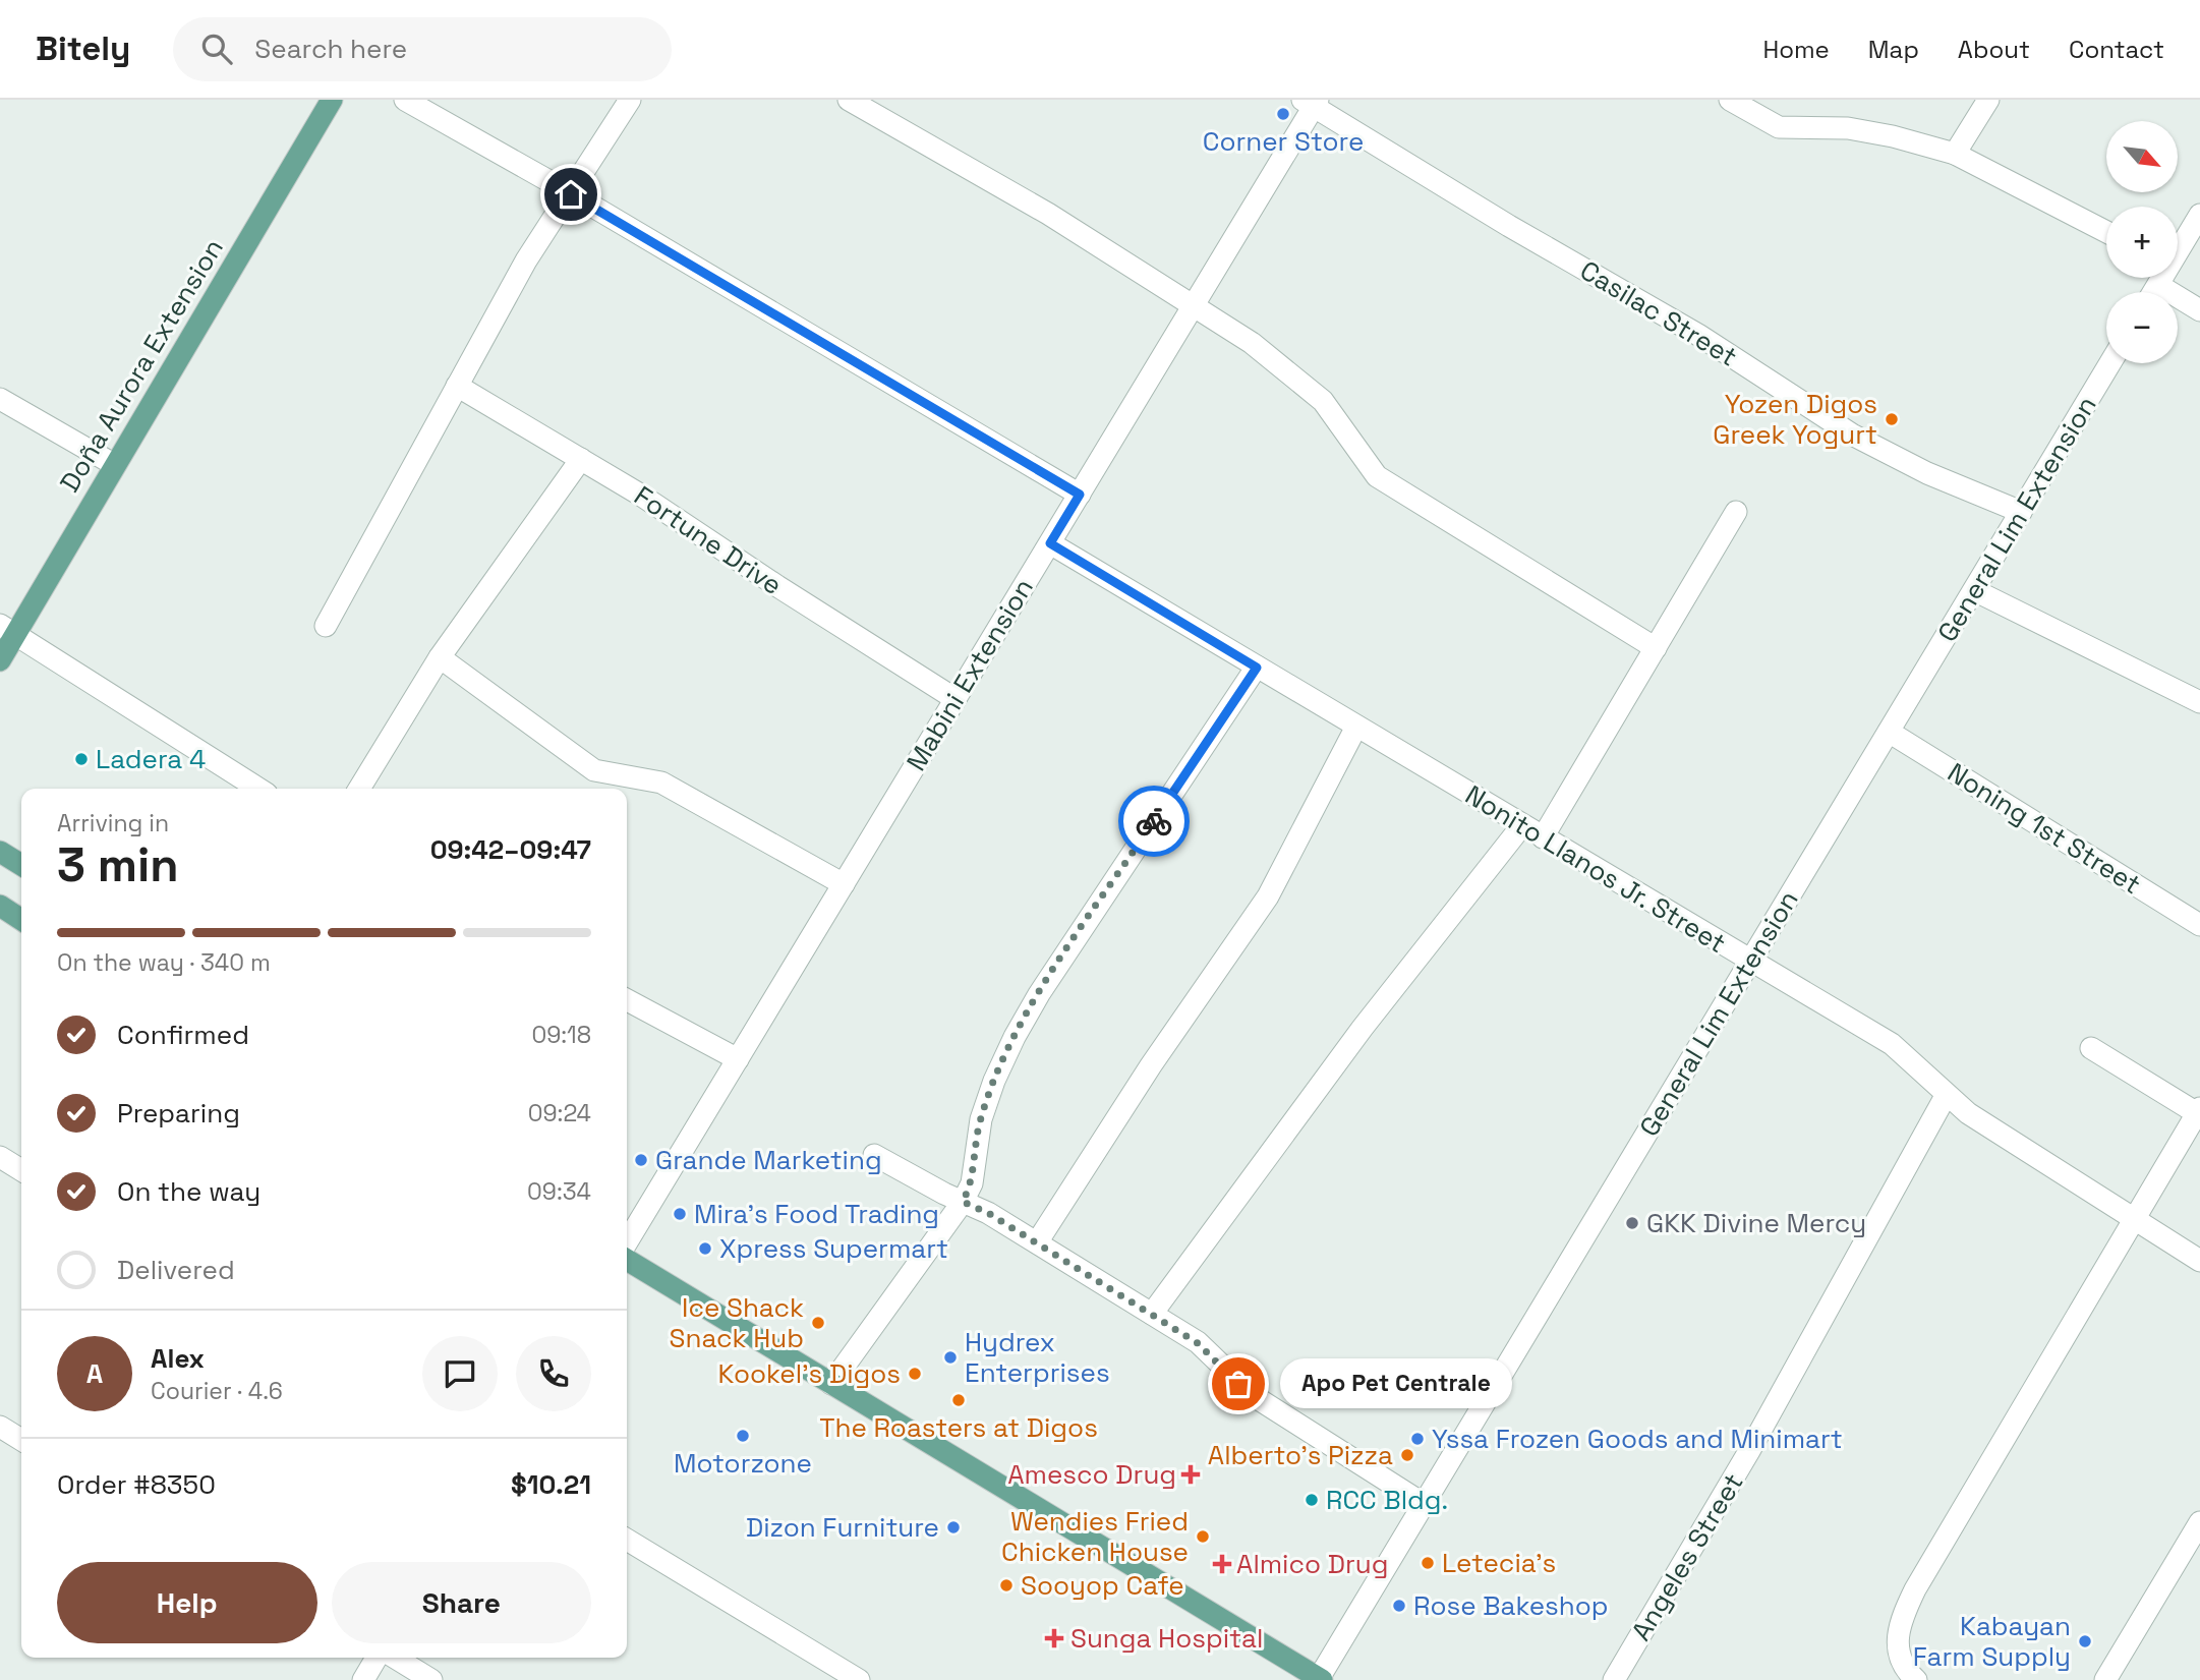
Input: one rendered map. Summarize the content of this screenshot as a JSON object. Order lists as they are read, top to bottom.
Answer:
{
  "streets": {
    "main road": ["Doña Aurora Extension"],
    "street": [
      "Casilac Street",
      "General Lim Extension",
      "Fortune Drive",
      "Mabini Extension",
      "Noning 1st Street",
      "Nonito Llanos Jr. Street",
      "Angeles Street"
    ]
  },
  "crossings": [
    ["Casilac Street", "General Lim Extension"],
    ["Casilac Street", "Mabini Extension"],
    ["General Lim Extension", "Noning 1st Street"],
    ["General Lim Extension", "Nonito Llanos Jr. Street"],
    ["Fortune Drive", "Mabini Extension"],
    ["Mabini Extension", "Nonito Llanos Jr. Street"],
    ["Nonito Llanos Jr. Street", "Angeles Street"]
  ],
  "places": {
    "other": [
      "Corner Store",
      "Yozen Digos Greek Yogurt",
      "Ladera 4",
      "Grande Marketing",
      "Mira's Food Trading",
      "GKK Divine Mercy",
      "Xpress Supermart",
      "Ice Shack Snack Hub",
      "Hydrex Enterprises",
      "Kookel's Digos",
      "Apo Pet Centrale",
      "The Roasters at Digos",
      "Motorzone",
      "Yssa Frozen Goods and Minimart",
      "Alberto's Pizza",
      "RCC Bldg.",
      "Dizon Furniture",
      "Wendies Fried Chicken House",
      "Letecia's",
      "Sooyop Cafe",
      "Rose Bakeshop",
      "Kabayan Farm Supply"
    ],
    "health": ["Amesco Drug", "Almico Drug", "Sunga Hospital"]
  },
  "north": "bottom right",
  "page": {
    "header": "Bitely",
    "search": "Search here",
    "nav": [
      "Home",
      "Map",
      "About",
      "Contact"
    ],
    "map_buttons": ["+", "−"],
    "heading": ["3 min", "Arriving in", "09:42–09:47"],
    "panel": [
      "Alex",
      "Courier · 4.6",
      "Order #8350",
      "$10.21"
    ],
    "bar": "On the way · 340 m",
    "list": [
      ["Confirmed", "09:18"],
      ["Preparing", "09:24"],
      ["On the way", "09:34"],
      "Delivered"
    ],
    "round": "A",
    "bubble": "Apo Pet Centrale",
    "buttons": ["Help", "Share"]
  }
}
